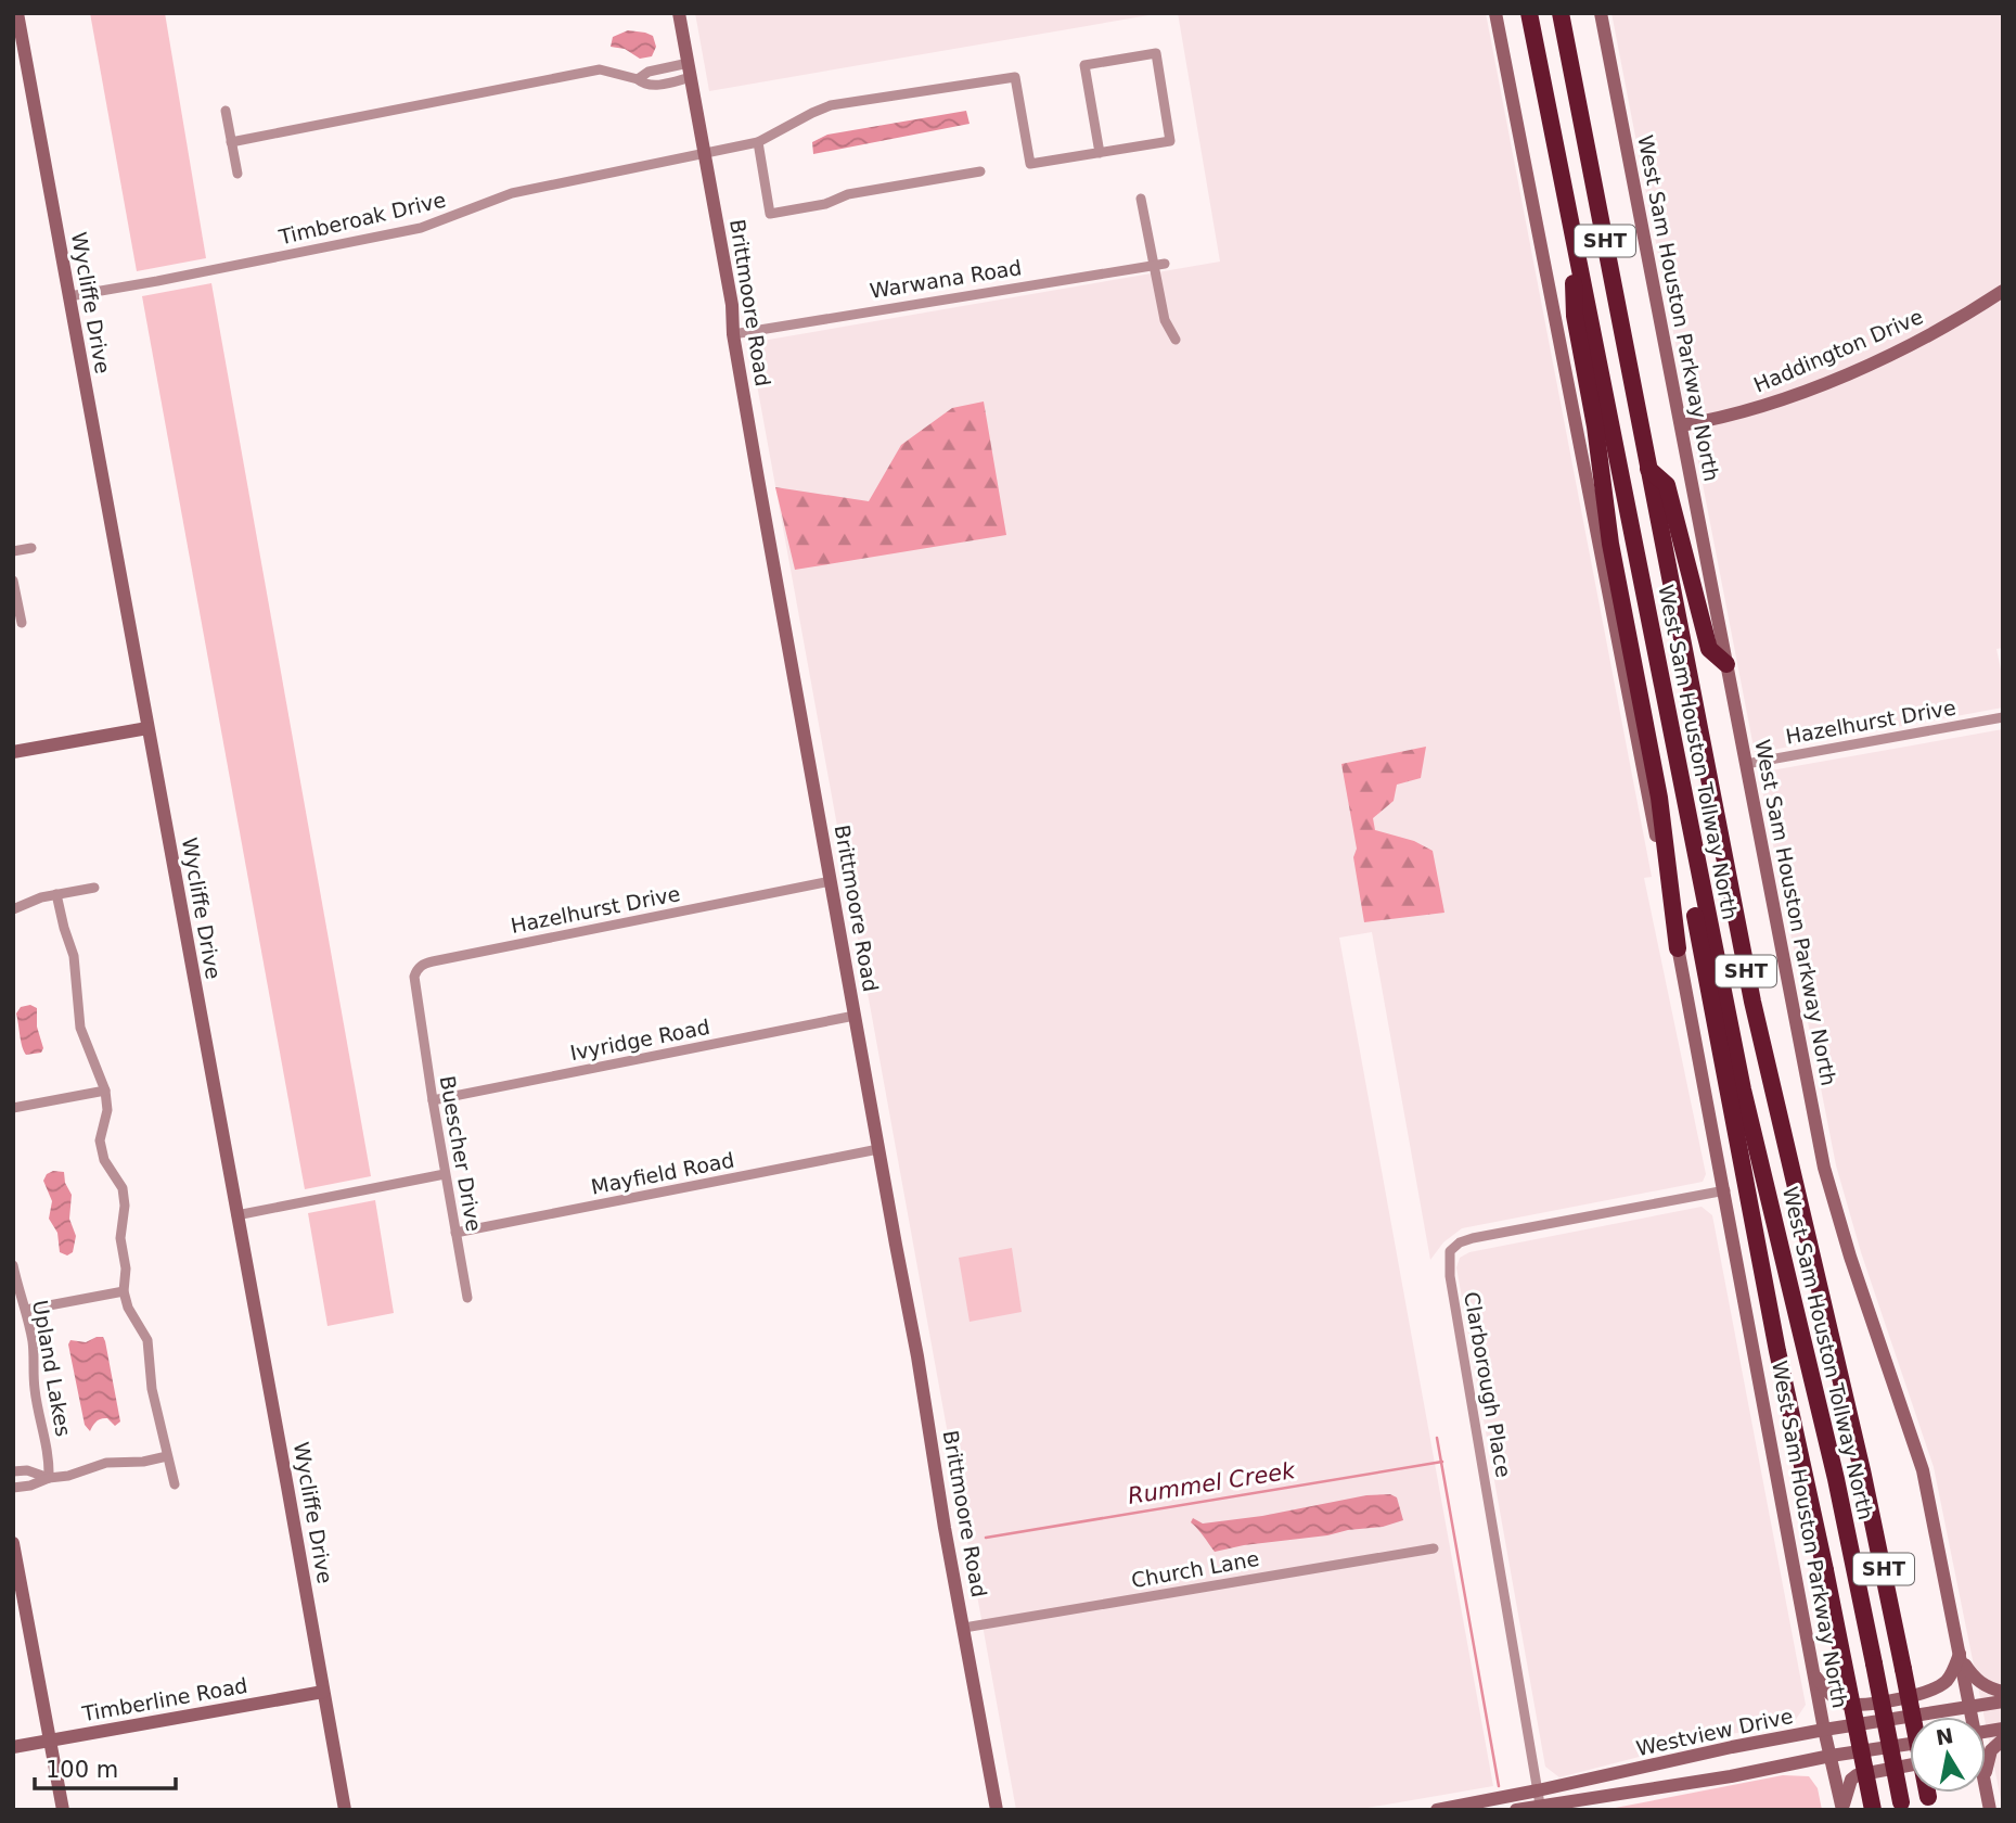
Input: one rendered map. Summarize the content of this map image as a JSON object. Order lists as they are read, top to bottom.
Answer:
{
  "streets": {
    "highway": ["SHT", "West Sam Houston Tollway North"],
    "main road": [
      "Wycliffe Drive",
      "Brittmoore Road",
      "West Sam Houston Parkway North",
      "Haddington Drive",
      "Timberline Road",
      "Westview Drive"
    ],
    "street": [
      "Timberoak Drive",
      "Warwana Road",
      "Hazelhurst Drive",
      "Ivyridge Road",
      "Buescher Drive",
      "Mayfield Road",
      "Upland Lakes",
      "Clarborough Place",
      "Church Lane"
    ]
  },
  "crossings": [
    ["Timberoak Drive", "Wycliffe Drive"],
    ["Timberoak Drive", "Brittmoore Road"],
    ["Warwana Road", "Brittmoore Road"],
    ["Wycliffe Drive", "Timberline Road"],
    ["Brittmoore Road", "Hazelhurst Drive"],
    ["Brittmoore Road", "Ivyridge Road"],
    ["Brittmoore Road", "Mayfield Road"],
    ["Brittmoore Road", "Church Lane"],
    ["West Sam Houston Parkway North", "Haddington Drive"],
    ["West Sam Houston Parkway North", "Hazelhurst Drive"],
    ["West Sam Houston Parkway North", "Clarborough Place"],
    ["West Sam Houston Parkway North", "Westview Drive"],
    ["Hazelhurst Drive", "Buescher Drive"],
    ["Ivyridge Road", "Buescher Drive"],
    ["Buescher Drive", "Mayfield Road"],
    ["Clarborough Place", "Westview Drive"]
  ],
  "water": ["Rummel Creek"],
  "scale_bar": "100 m",
  "north": "top"
}
